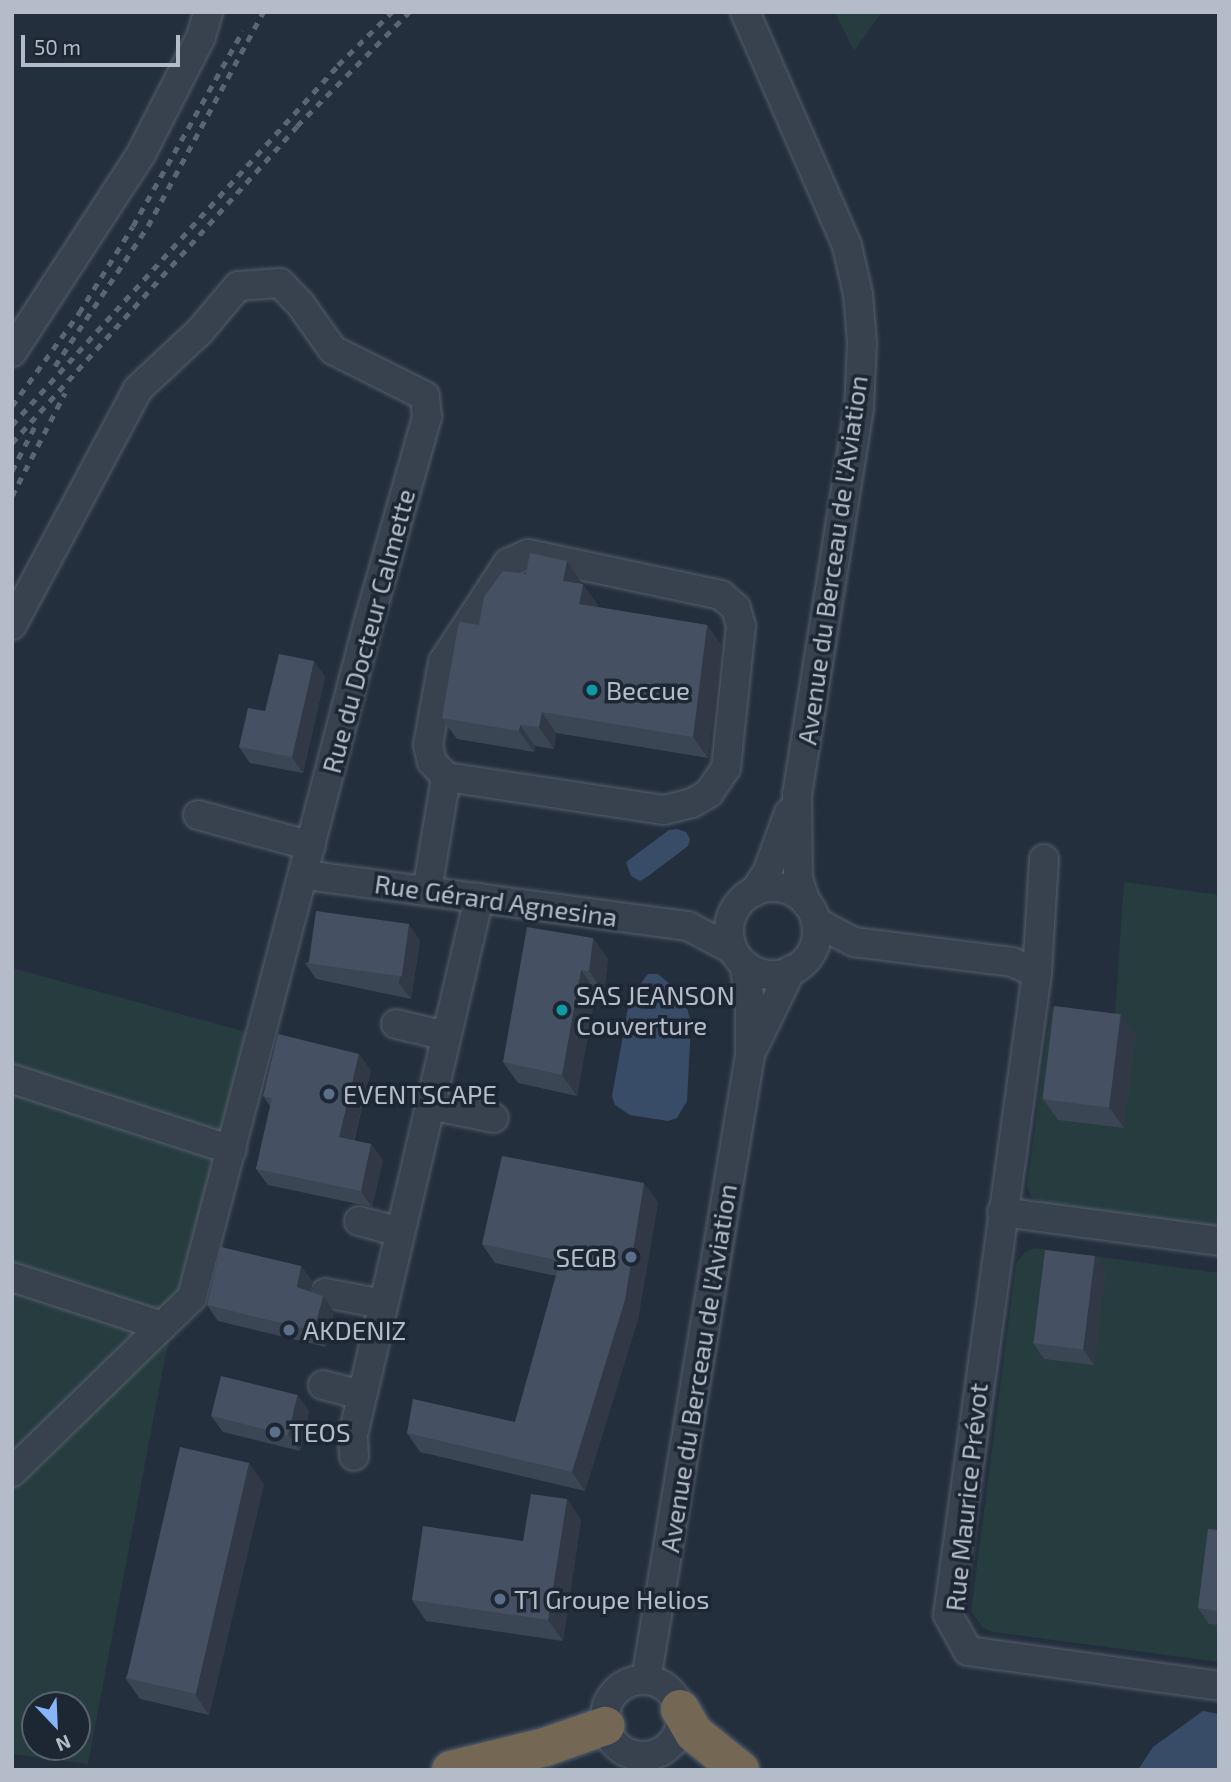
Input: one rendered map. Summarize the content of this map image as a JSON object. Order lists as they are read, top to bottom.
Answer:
{
  "streets": {
    "street": [
      "Avenue du Berceau de l'Aviation",
      "Rue du Docteur Calmette",
      "Rue Gérard Agnesina",
      "Rue Maurice Prévot"
    ]
  },
  "crossings": [
    ["Avenue du Berceau de l'Aviation", "Rue Gérard Agnesina"],
    ["Rue du Docteur Calmette", "Rue Gérard Agnesina"]
  ],
  "places": [
    "Beccue",
    "SAS JEANSON Couverture",
    "EVENTSCAPE",
    "SEGB",
    "AKDENIZ",
    "TEOS",
    "T1 Groupe Helios"
  ],
  "scale_bar": "50 m",
  "north": "bottom right"
}
